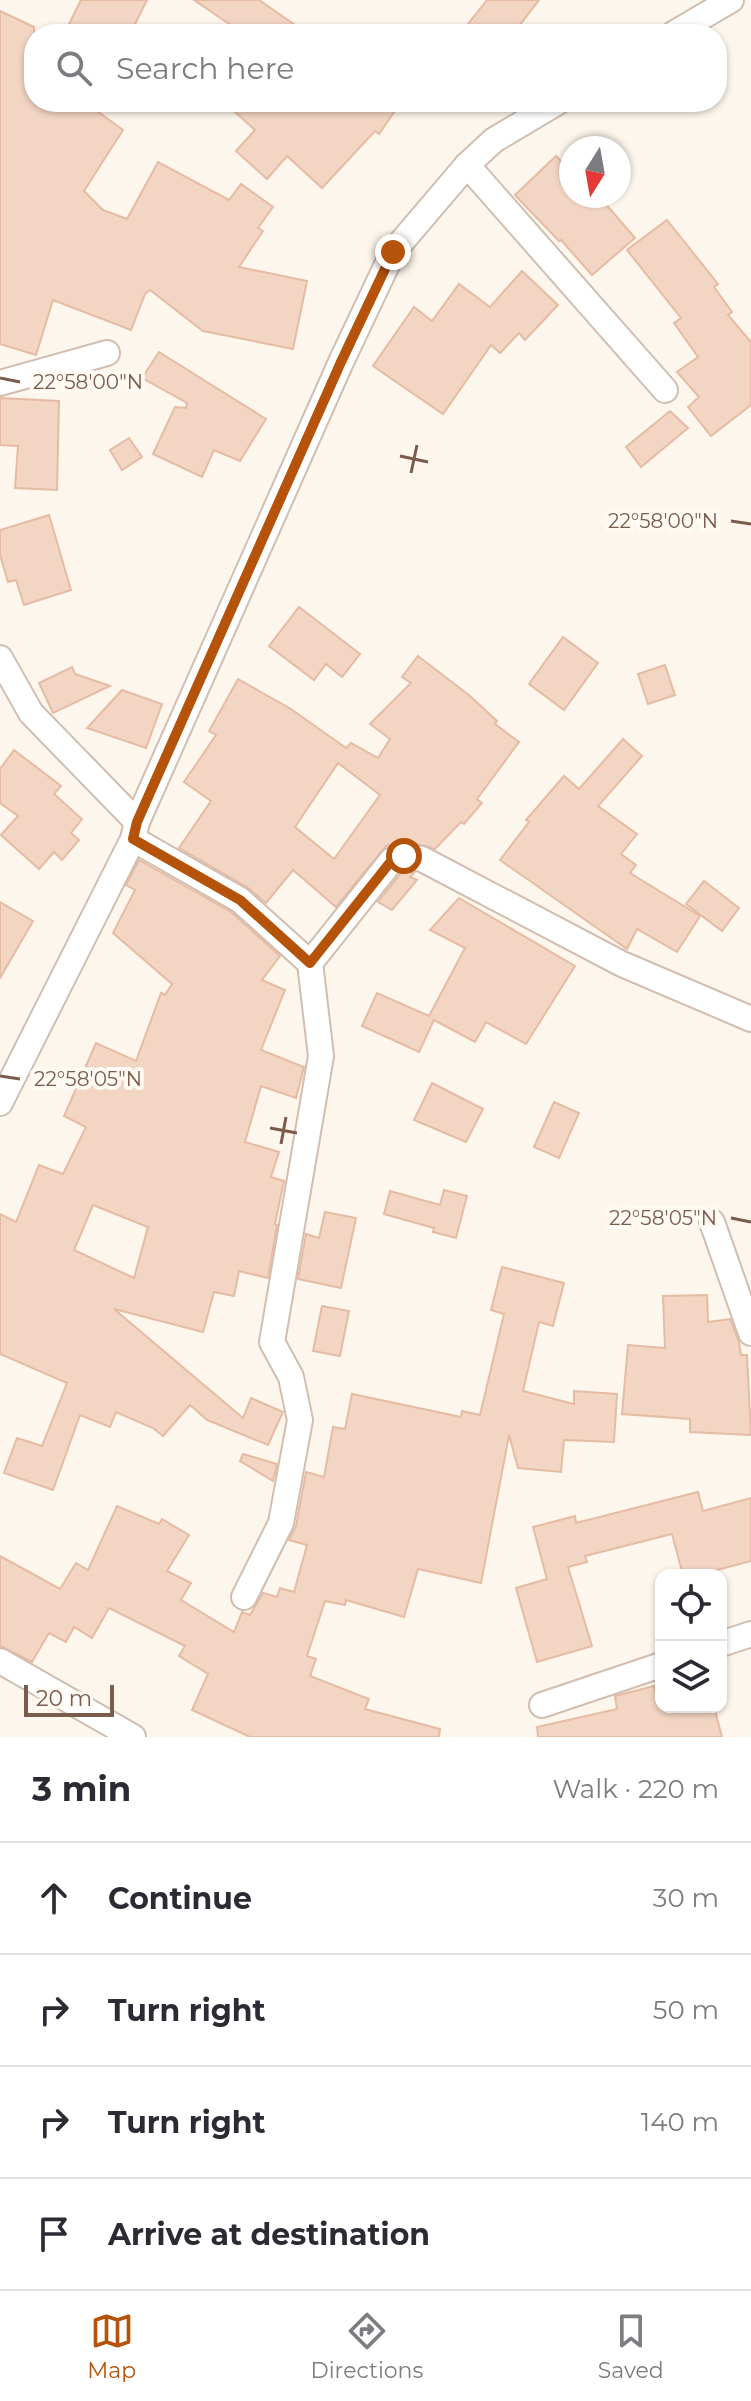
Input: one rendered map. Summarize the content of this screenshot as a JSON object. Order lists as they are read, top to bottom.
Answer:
{
  "scale_bar": "20 m",
  "north": "bottom",
  "page": {
    "search": "Search here",
    "scale": "20 m",
    "heading": ["3 min", "Walk · 220 m"],
    "list": [
      ["Continue", "30 m"],
      ["Turn right", "50 m"],
      ["Turn right", "140 m"],
      "Arrive at destination"
    ],
    "nav": ["Map", "Directions", "Saved"]
  },
  "coordinates": ["22°58'00\"N", "22°58'05\"N"]
}
